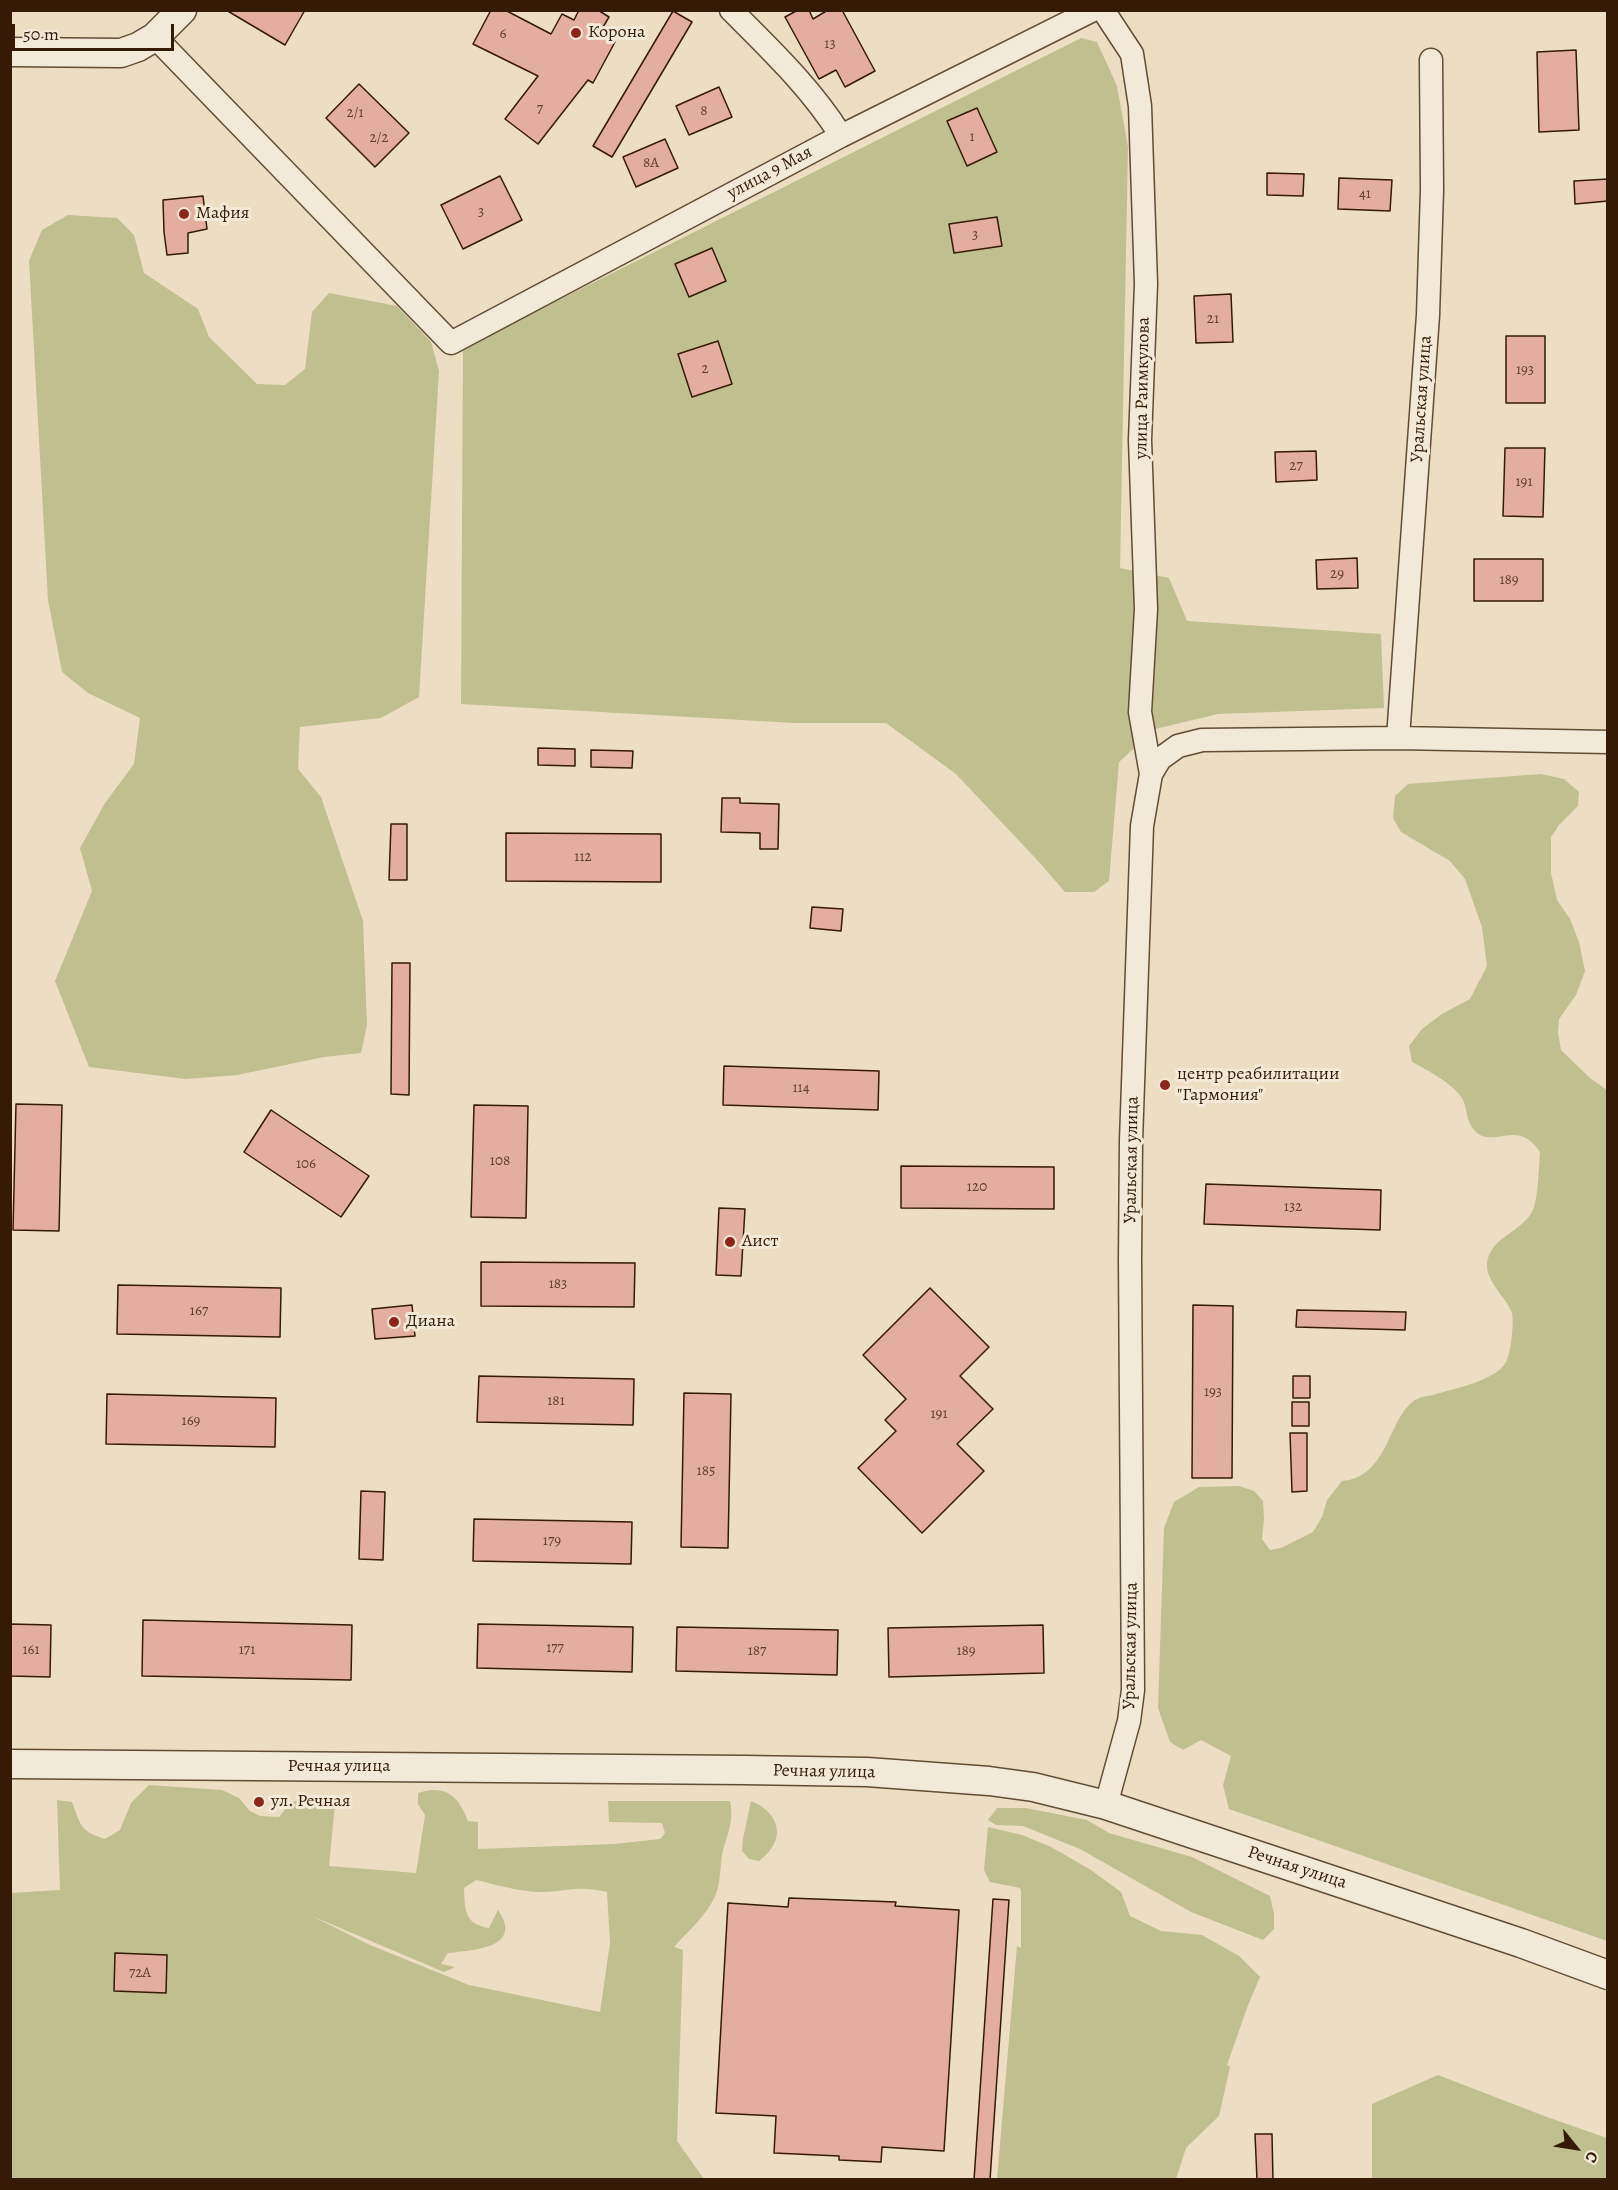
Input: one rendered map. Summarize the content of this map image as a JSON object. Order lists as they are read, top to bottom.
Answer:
{
  "streets": {
    "street": [
      "улица 9 Мая",
      "улица Раимкулова",
      "Уральская улица",
      "Речная улица"
    ]
  },
  "crossings": [
    ["улица Раимкулова", "Уральская улица"],
    ["Уральская улица", "Речная улица"]
  ],
  "places": [
    "Корона",
    "Мафия",
    "центр реабилитации \"Гармония\"",
    "Аист",
    "Диана",
    "ул. Речная"
  ],
  "house_numbers": [
    "6",
    "13",
    "7",
    "8",
    "2/1",
    "1",
    "2/2",
    "8А",
    "41",
    "3",
    "3",
    "21",
    "2",
    "193",
    "27",
    "191",
    "29",
    "189",
    "112",
    "114",
    "108",
    "106",
    "120",
    "132",
    "183",
    "167",
    "193",
    "181",
    "191",
    "169",
    "185",
    "179",
    "177",
    "161",
    "171",
    "187",
    "189",
    "72А"
  ],
  "scale_bar": "50 m",
  "north": "bottom right"
}
